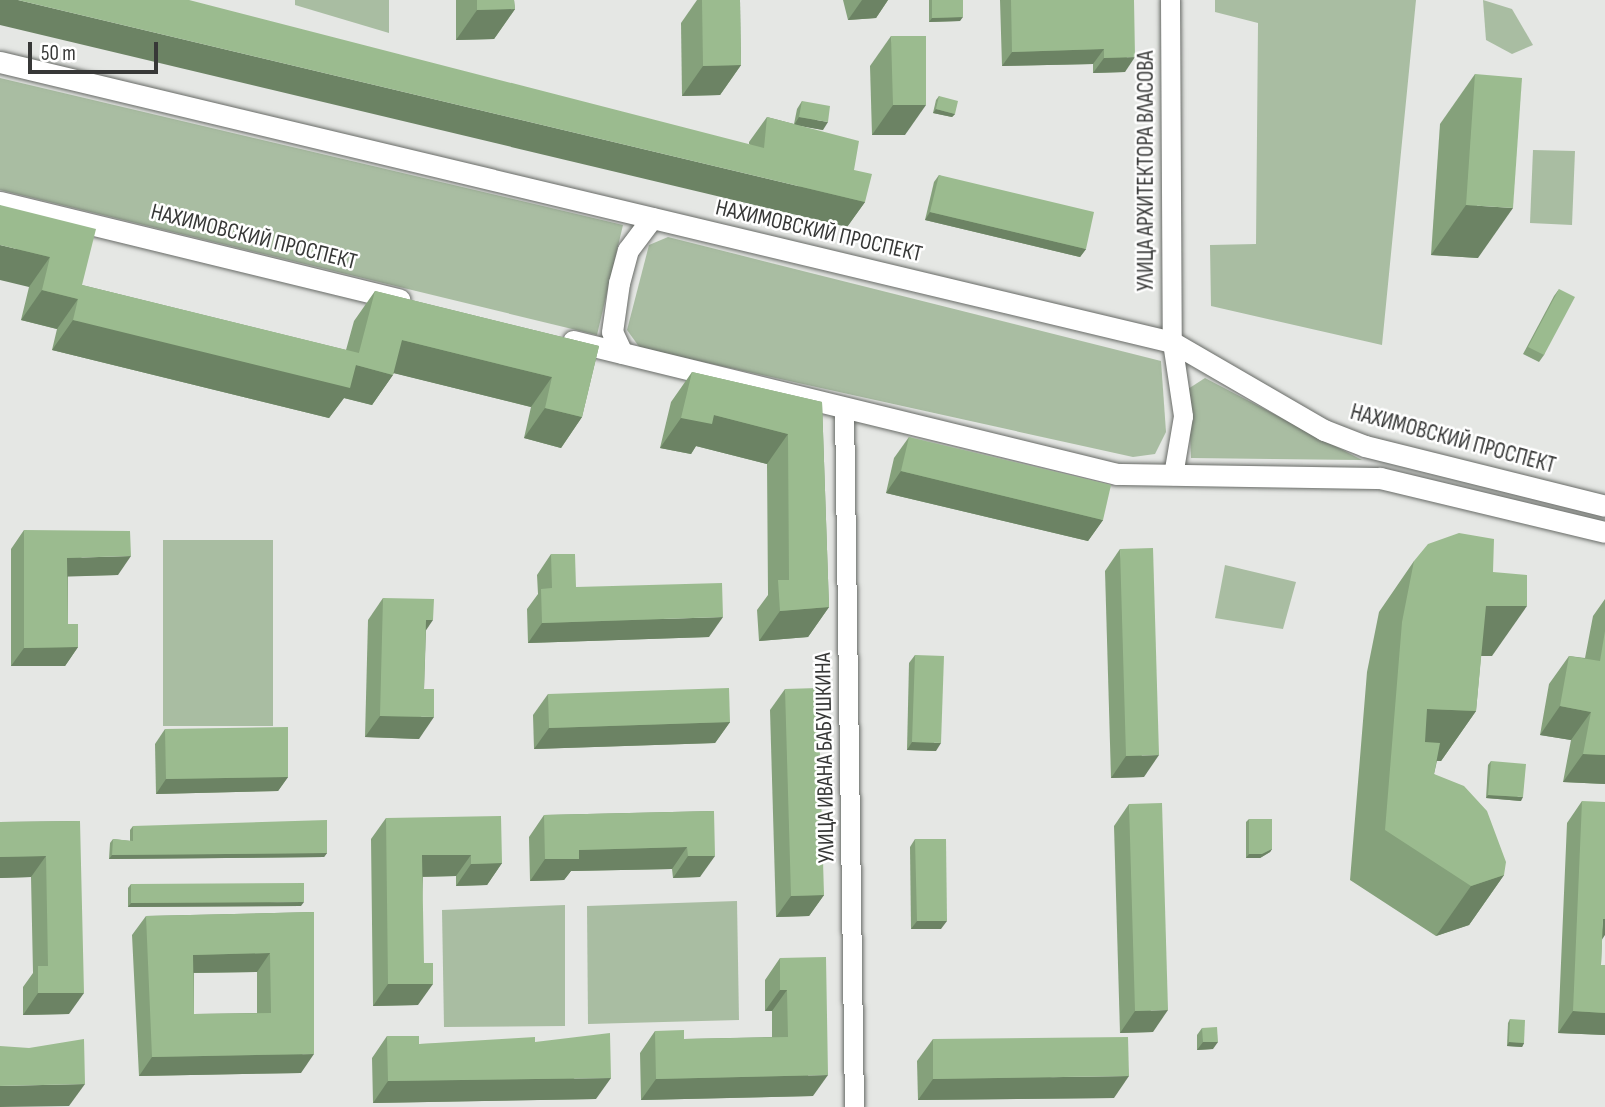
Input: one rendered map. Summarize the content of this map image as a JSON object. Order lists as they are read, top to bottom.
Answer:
{
  "streets": {
    "main road": ["НАХИМОВСКИЙ ПРОСПЕКТ"],
    "street": ["УЛИЦА АРХИТЕКТОРА ВЛАСОВА", "УЛИЦА ИВАНА БАБУШКИНА"]
  },
  "crossings": [
    ["УЛИЦА АРХИТЕКТОРА ВЛАСОВА", "НАХИМОВСКИЙ ПРОСПЕКТ"]
  ],
  "scale_bar": "50 m"
}
